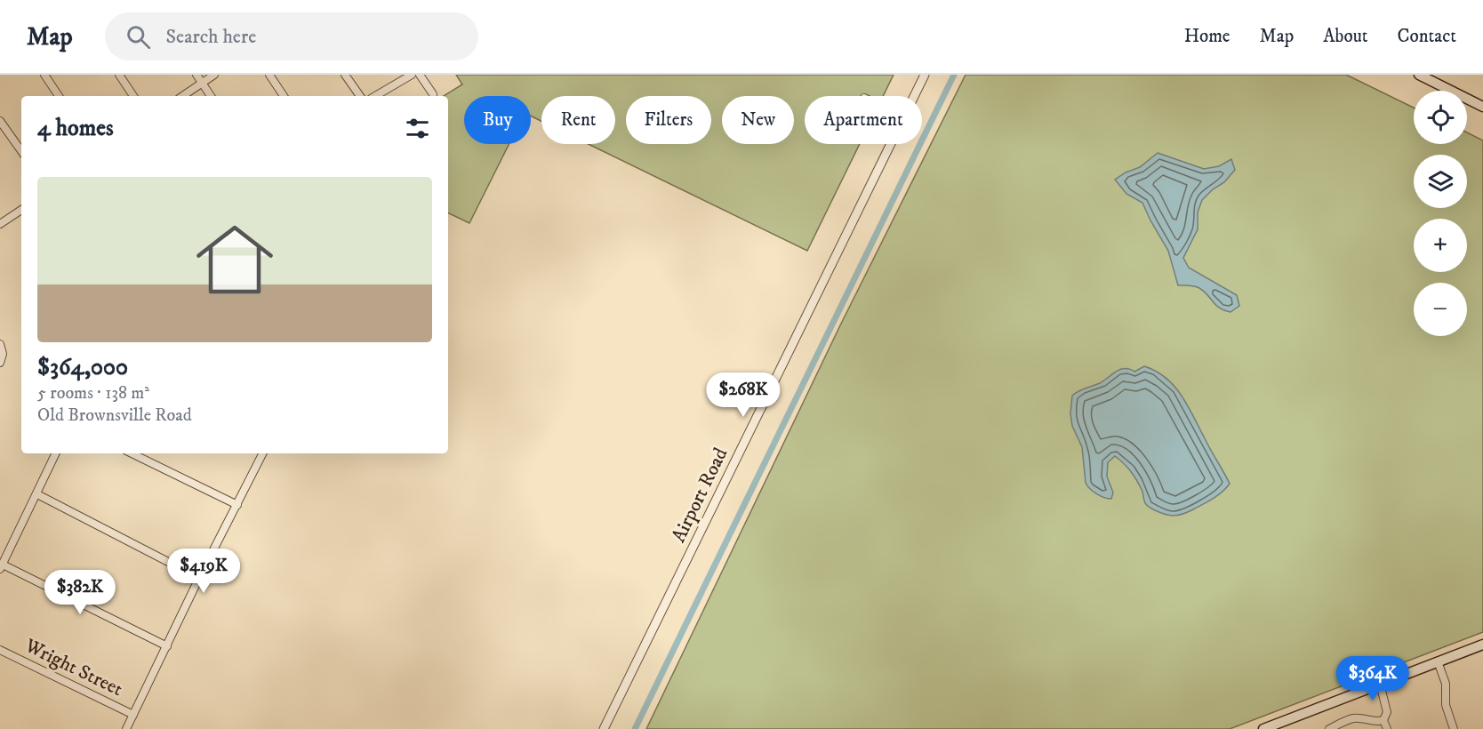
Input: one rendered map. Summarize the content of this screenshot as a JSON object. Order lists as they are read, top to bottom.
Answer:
{
  "streets": {
    "street": ["Airport Road", "Wright Street"]
  },
  "page": {
    "header": "Map",
    "search": "Search here",
    "nav": [
      "Home",
      "Map",
      "About",
      "Contact"
    ],
    "map_buttons": ["+", "−"],
    "chip": [
      "Buy",
      "Rent",
      "Filters",
      "New",
      "Apartment"
    ],
    "heading": "4 homes",
    "list": [
      {
        "name": "$364,000",
        "note": "5 rooms · 138 m² · Old Brownsville Road"
      }
    ],
    "price": [
      "$268K",
      "$419K",
      "$382K",
      "$364K"
    ]
  }
}
